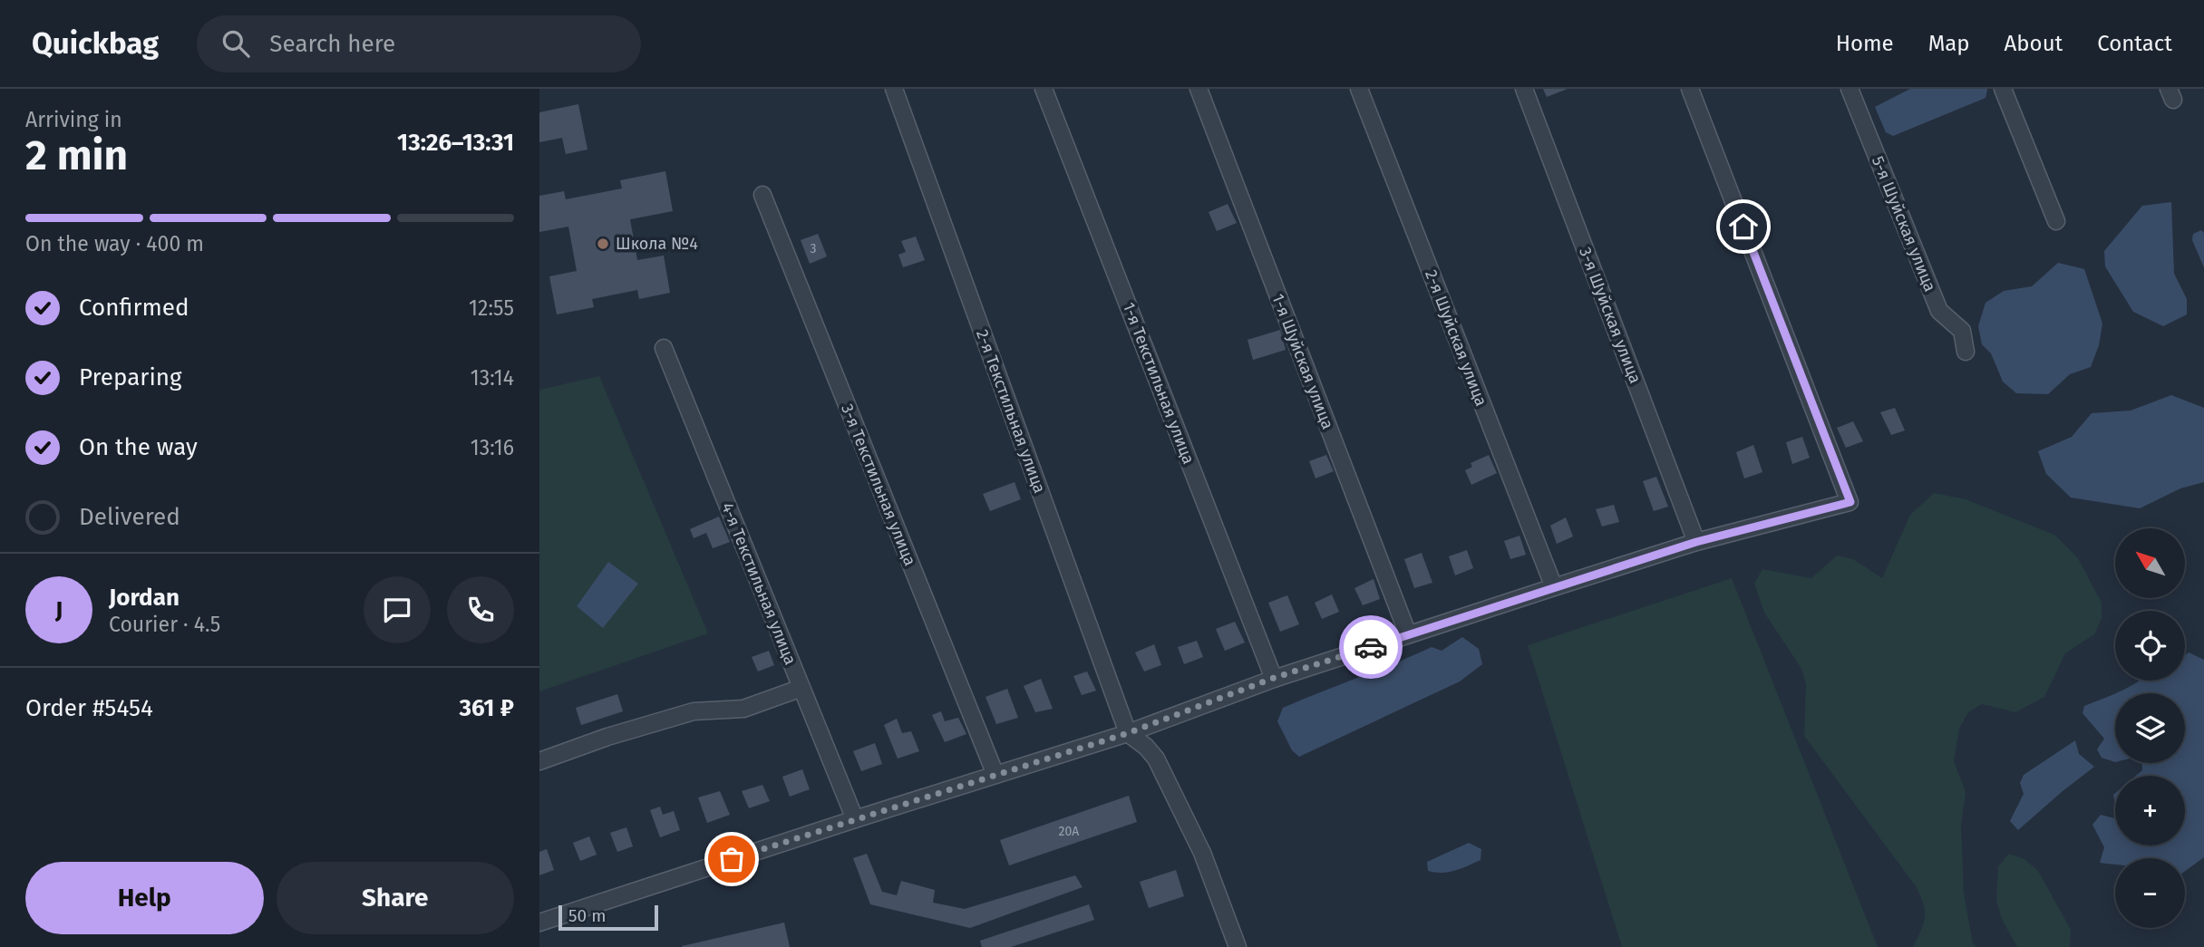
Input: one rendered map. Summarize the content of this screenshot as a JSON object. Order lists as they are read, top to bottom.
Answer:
{
  "streets": {
    "street": [
      "5-я Шуйская улица",
      "3-я Шуйская улица",
      "2-я Шуйская улица",
      "1-я Шуйская улица",
      "1-я Текстильная улица",
      "2-я Текстильная улица",
      "3-я Текстильная улица",
      "4-я Текстильная улица"
    ]
  },
  "places": ["Школа №4"],
  "house_numbers": ["3", "20А"],
  "scale_bar": "50 m",
  "north": "top left",
  "page": {
    "header": "Quickbag",
    "search": "Search here",
    "nav": [
      "Home",
      "Map",
      "About",
      "Contact"
    ],
    "heading": ["2 min", "Arriving in", "13:26–13:31"],
    "panel": [
      "Jordan",
      "Courier · 4.5",
      "Order #5454",
      "361 ₽"
    ],
    "bar": "On the way · 400 m",
    "list": [
      ["Confirmed", "12:55"],
      ["Preparing", "13:14"],
      ["On the way", "13:16"],
      "Delivered"
    ],
    "map_buttons": ["+", "−"],
    "round": "J",
    "buttons": ["Help", "Share"],
    "scale": "50 m"
  }
}
